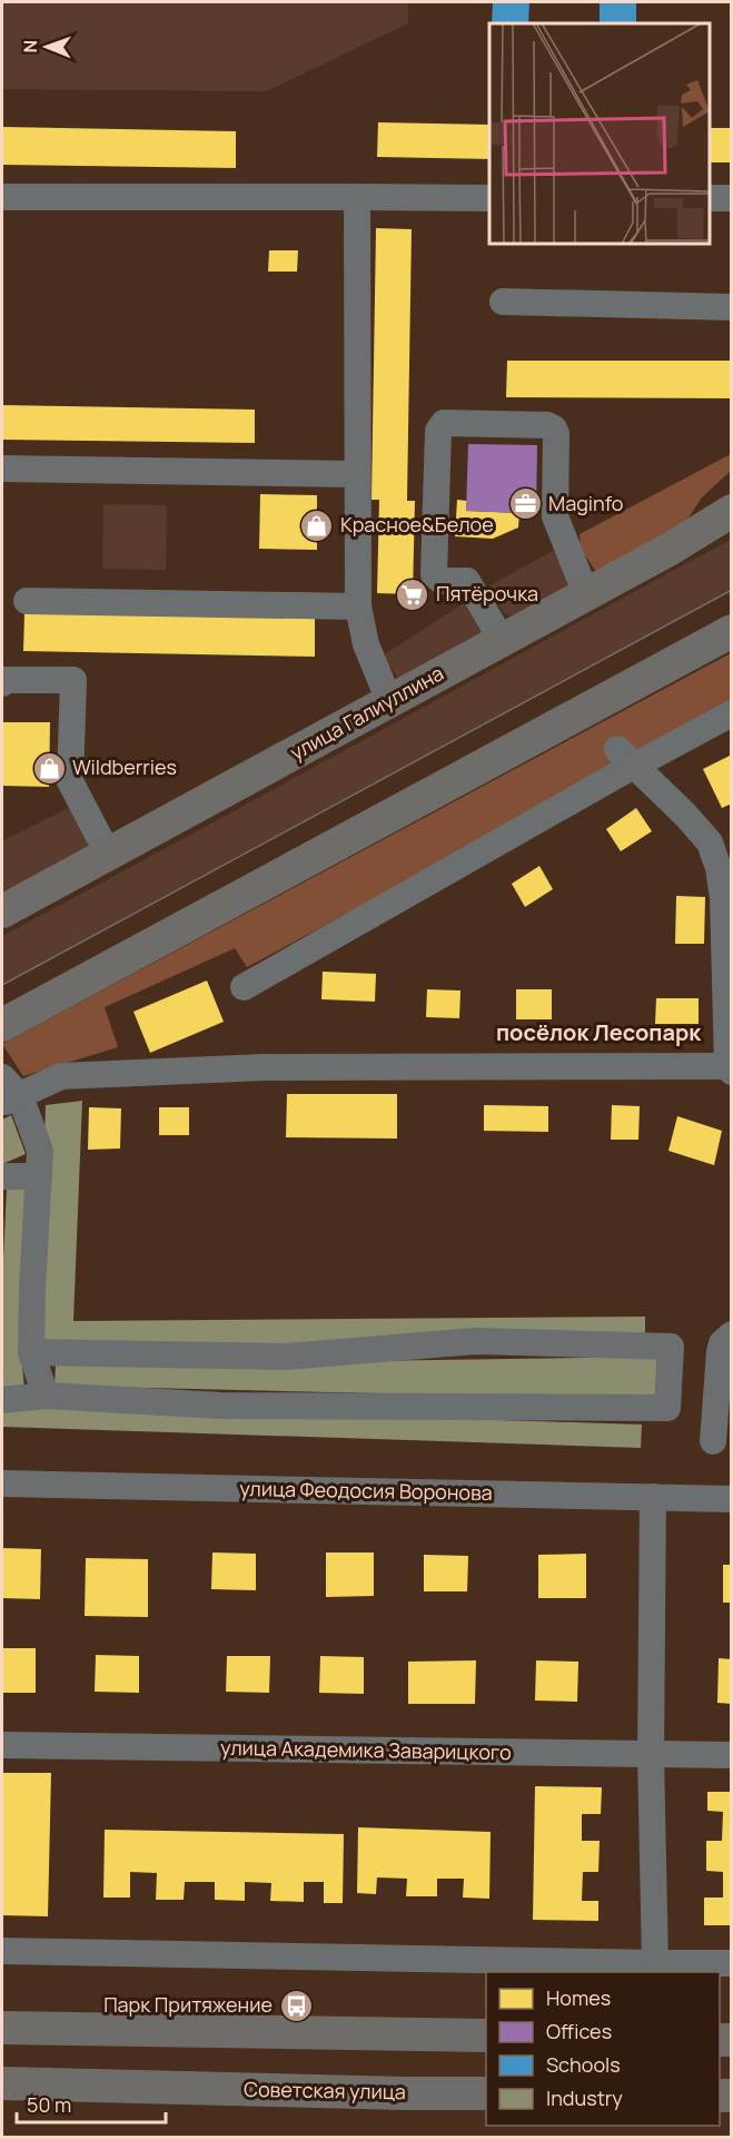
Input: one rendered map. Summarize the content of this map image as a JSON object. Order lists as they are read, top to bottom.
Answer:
{
  "streets": {
    "main road": ["улица Галиуллина", "Советская улица"],
    "street": ["улица Феодосия Воронова", "улица Академика Заварицкого"]
  },
  "districts": ["посёлок Лесопарк"],
  "places": {
    "office": ["Maginfo"],
    "shop": ["Красное&Белое", "Wildberries"],
    "supermarket": ["Пятёрочка"],
    "bus stop": ["Парк Притяжение"]
  },
  "legend": [
    "Homes",
    "Offices",
    "Schools",
    "Industry"
  ],
  "scale_bar": "50 m",
  "north": "left"
}
